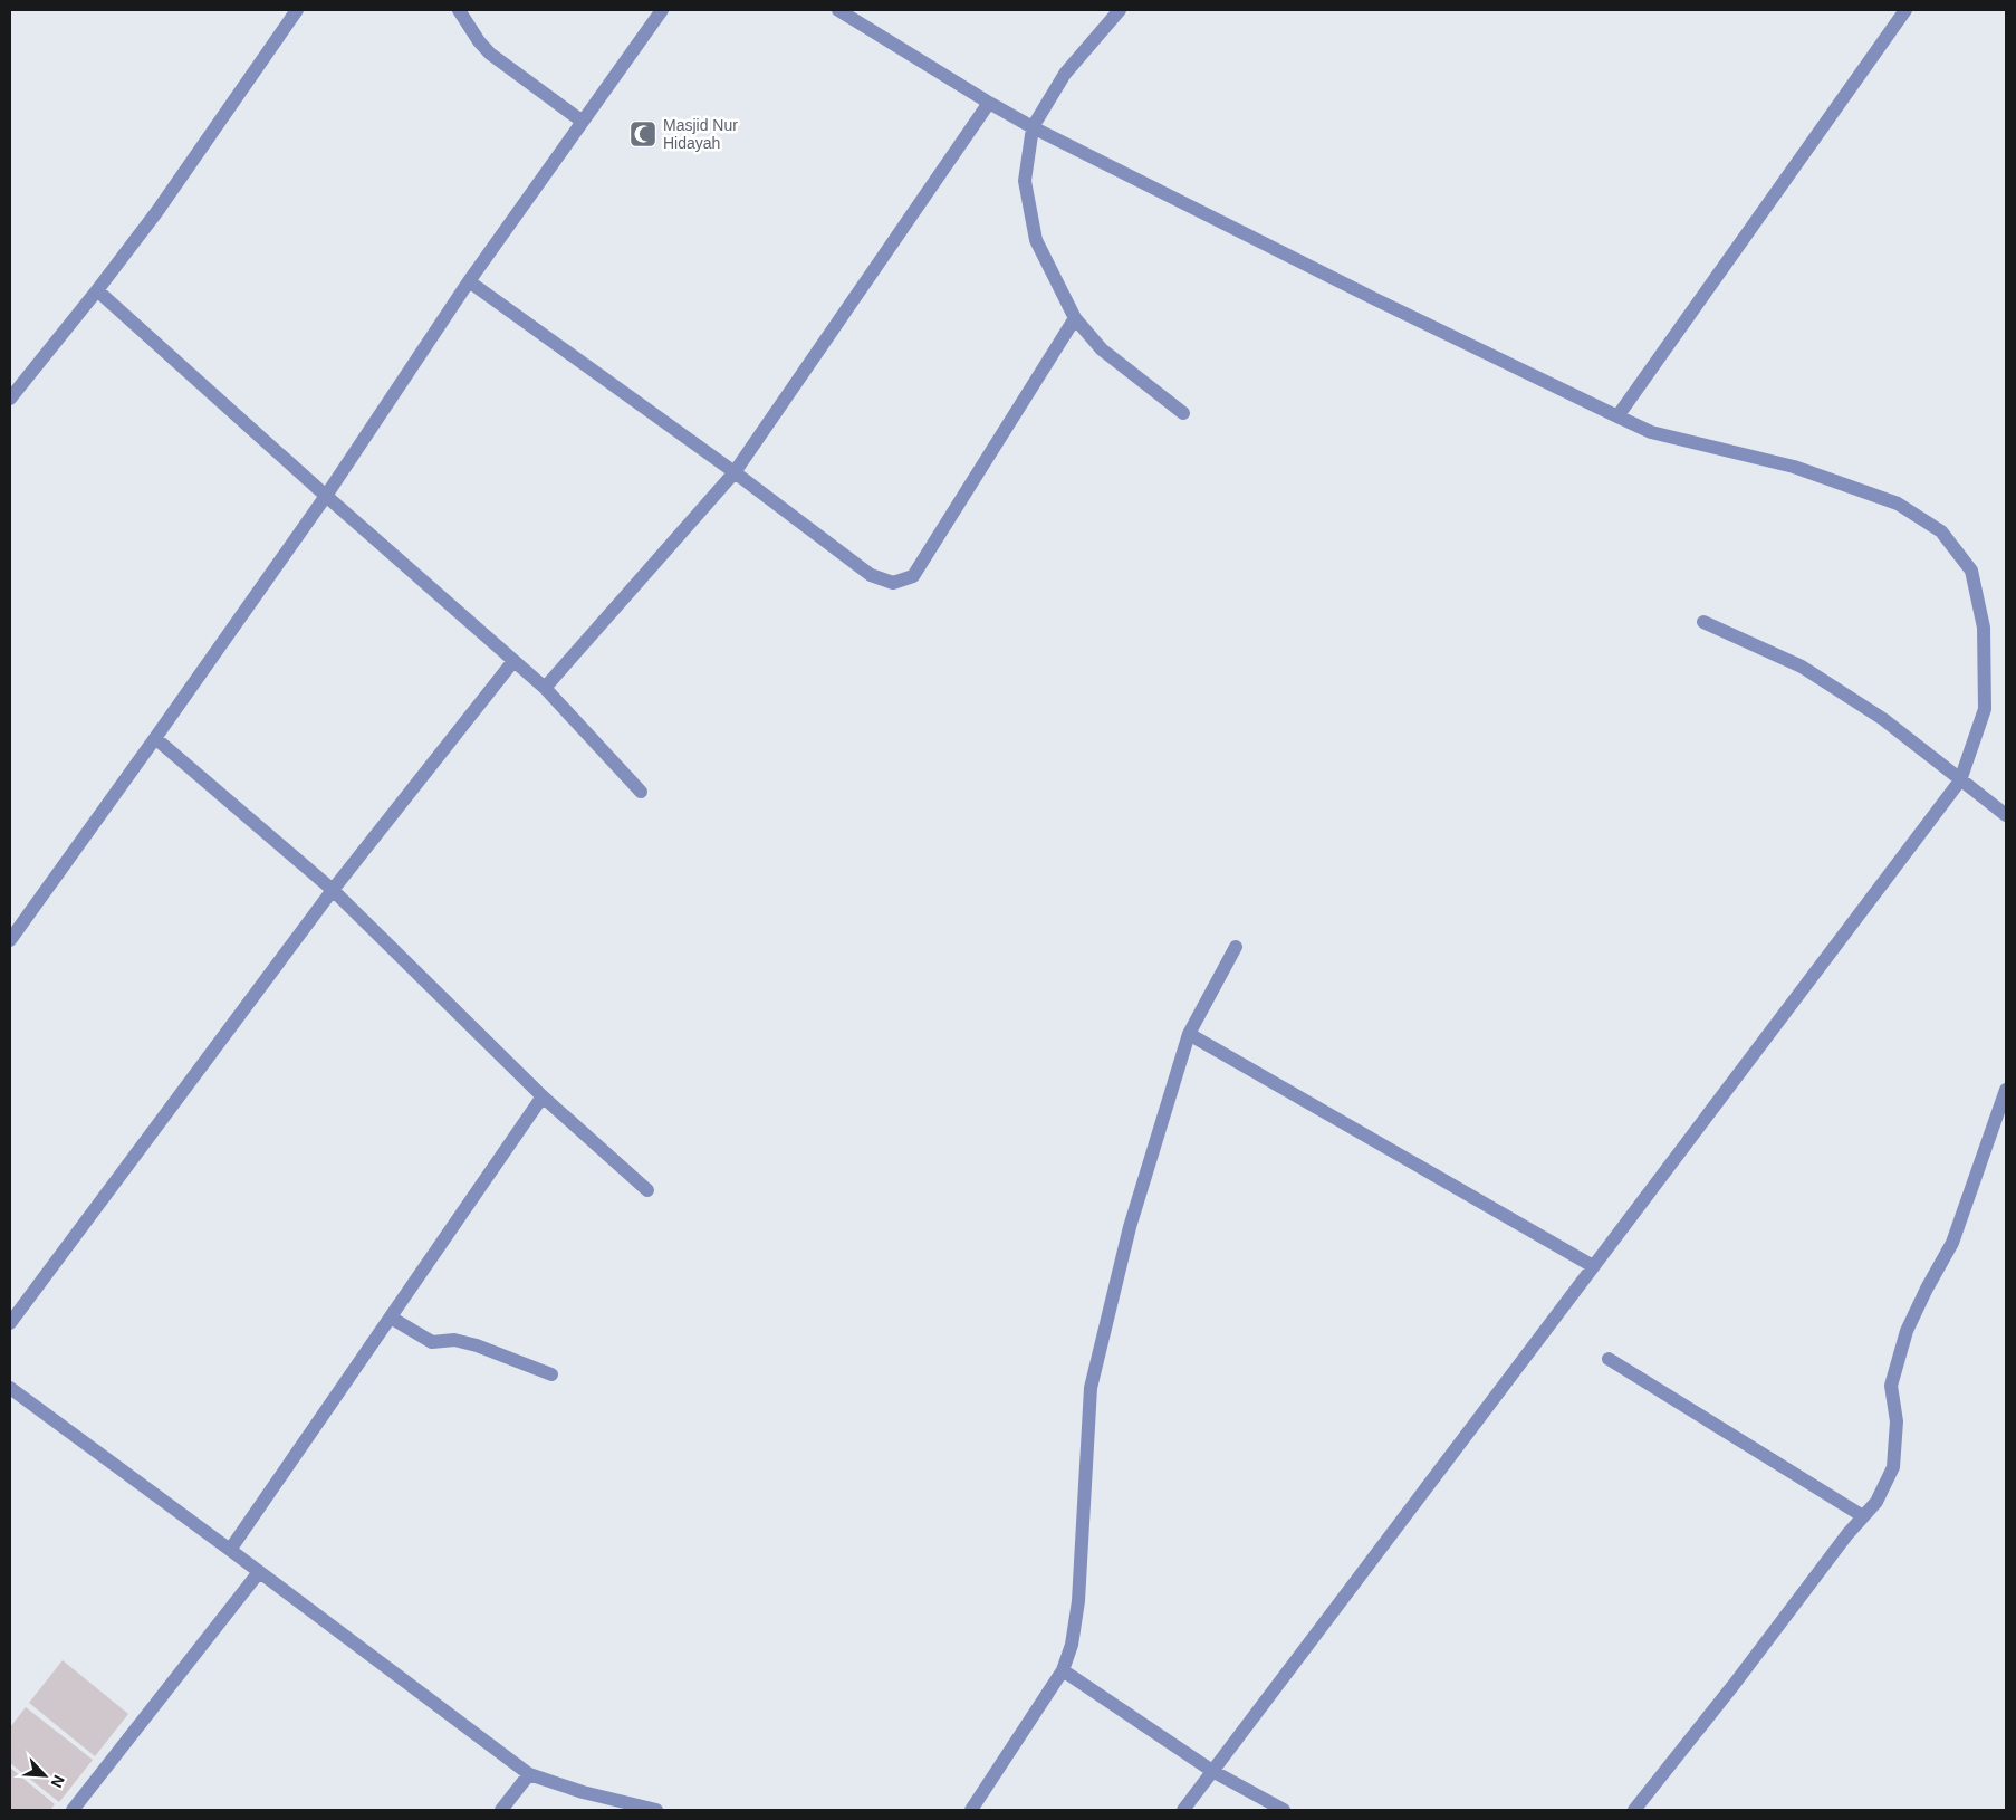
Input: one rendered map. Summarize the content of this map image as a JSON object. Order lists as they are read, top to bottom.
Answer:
{
  "places": {
    "mosque": ["Masjid Nur Hidayah"]
  },
  "north": "bottom right"
}
